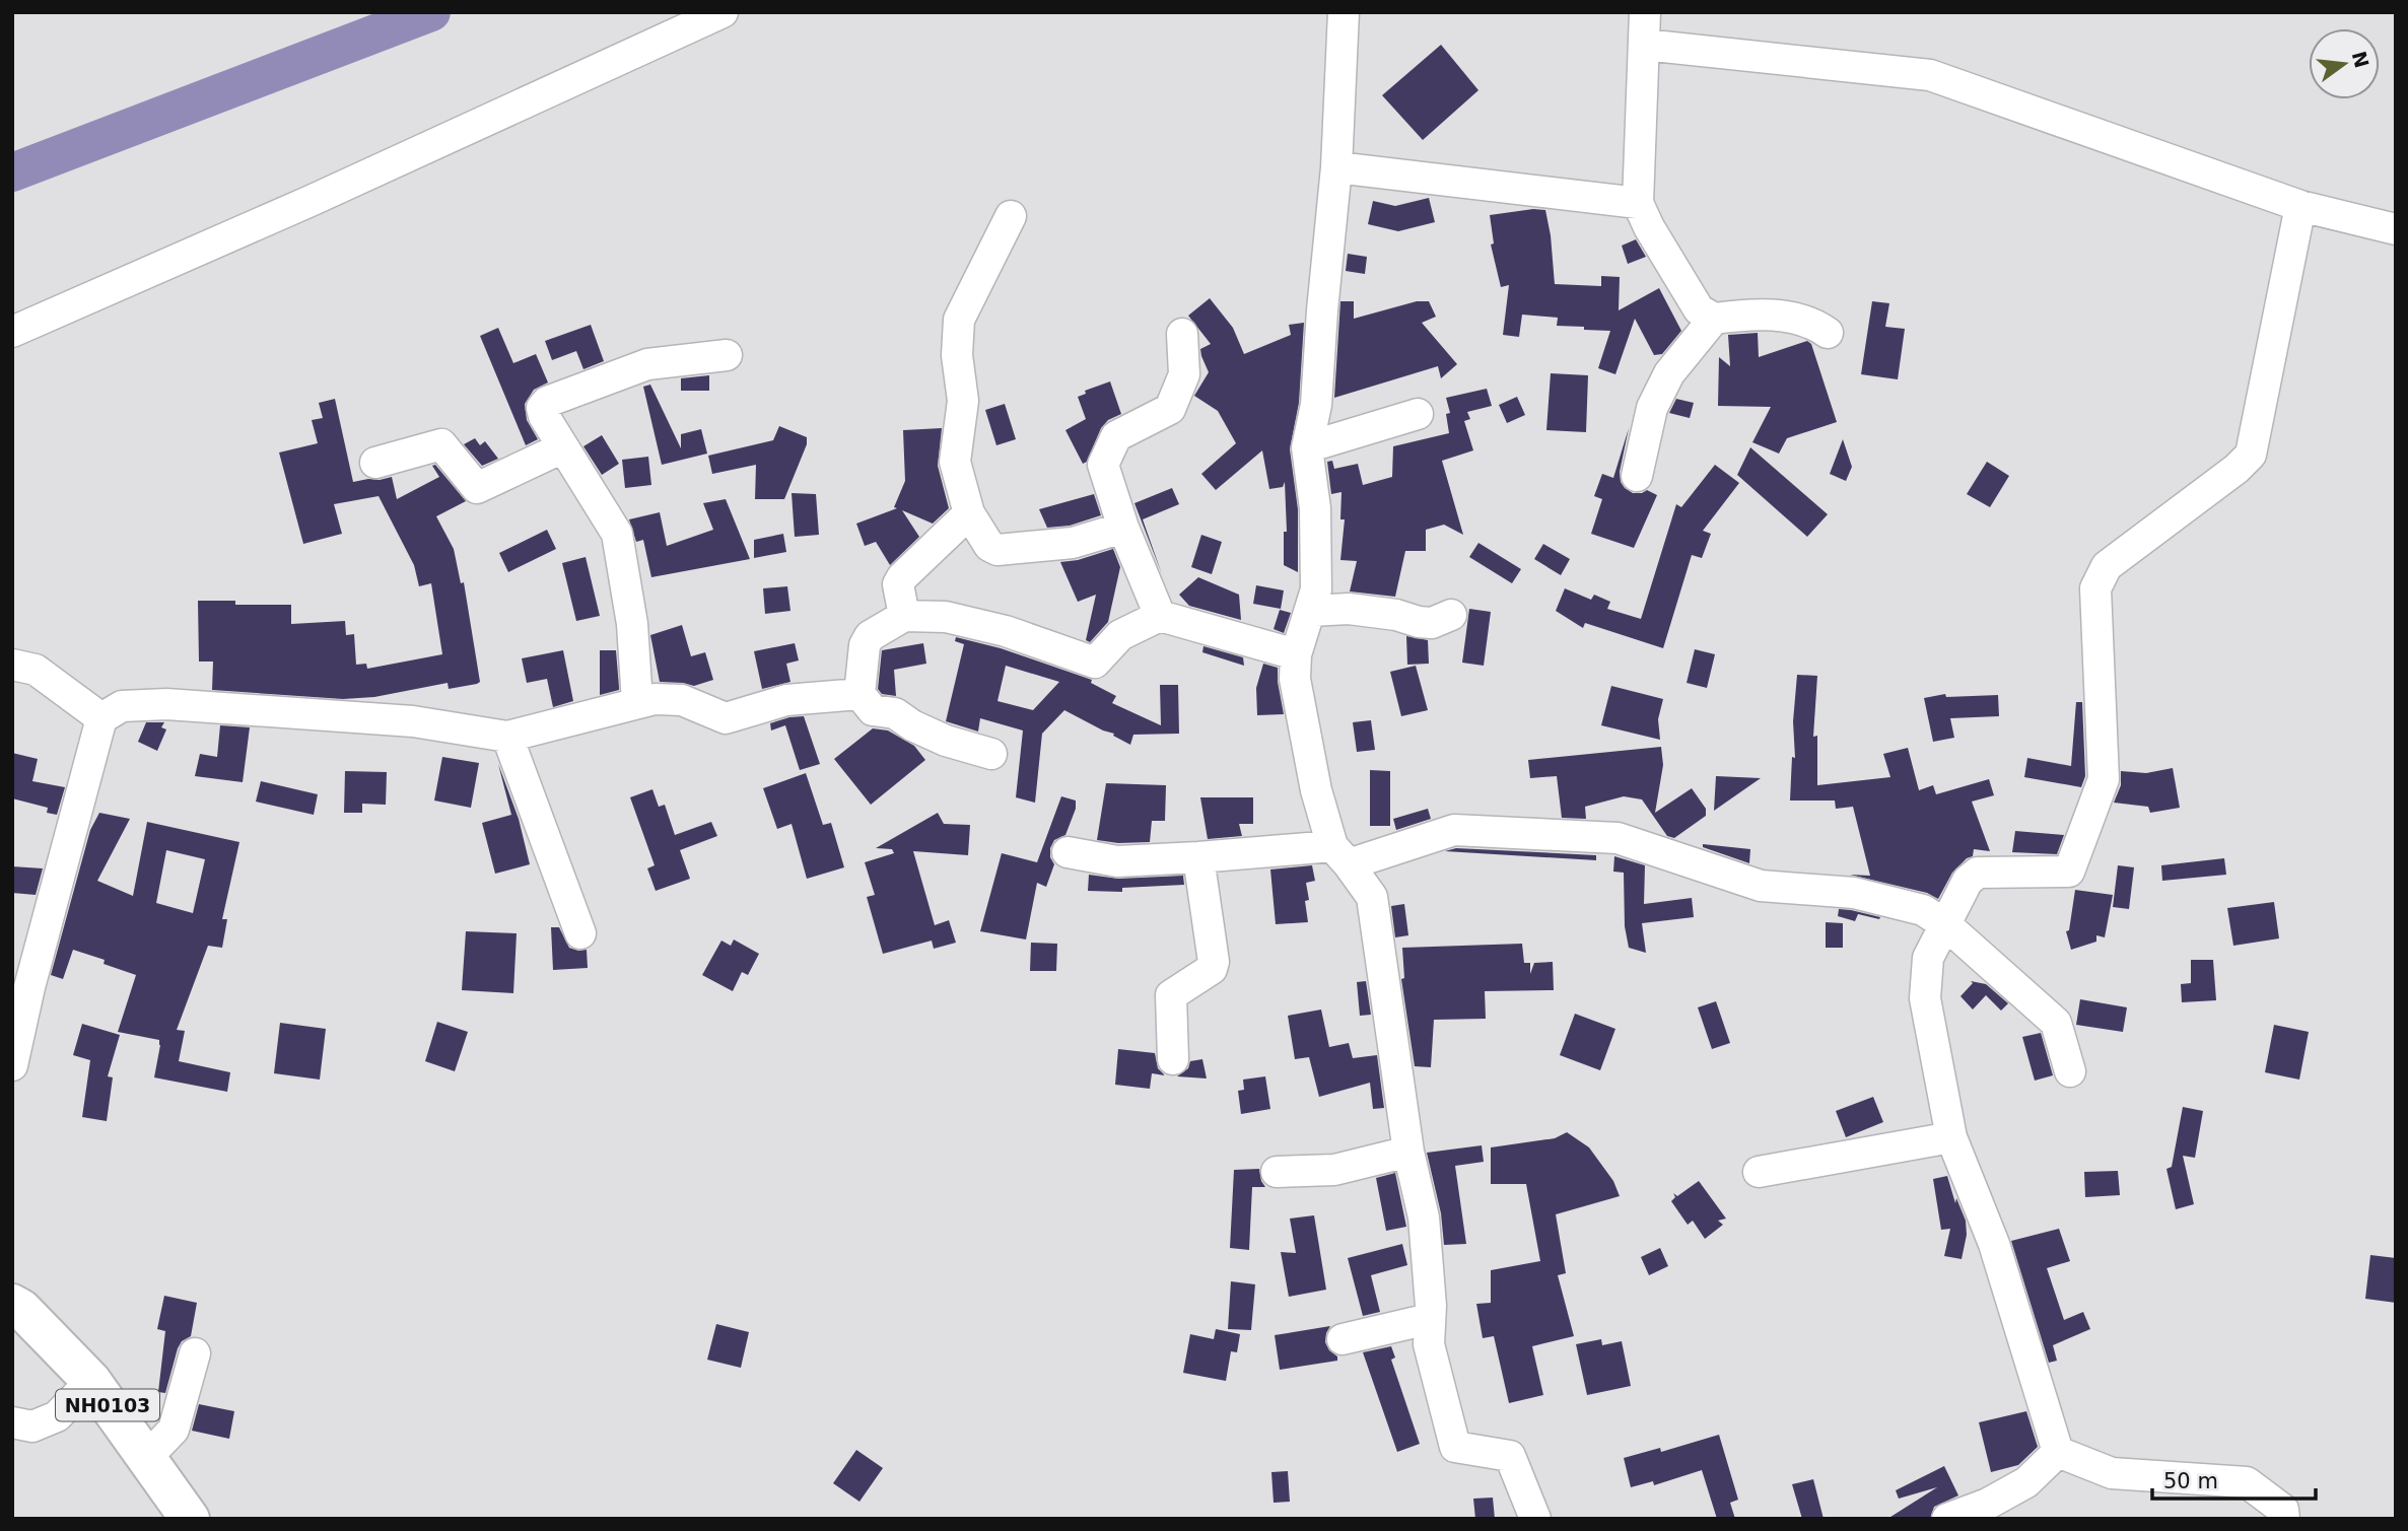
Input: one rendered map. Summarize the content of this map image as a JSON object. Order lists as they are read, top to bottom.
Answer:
{
  "streets": {
    "highway": ["NH0103"]
  },
  "scale_bar": "50 m",
  "north": "right"
}
